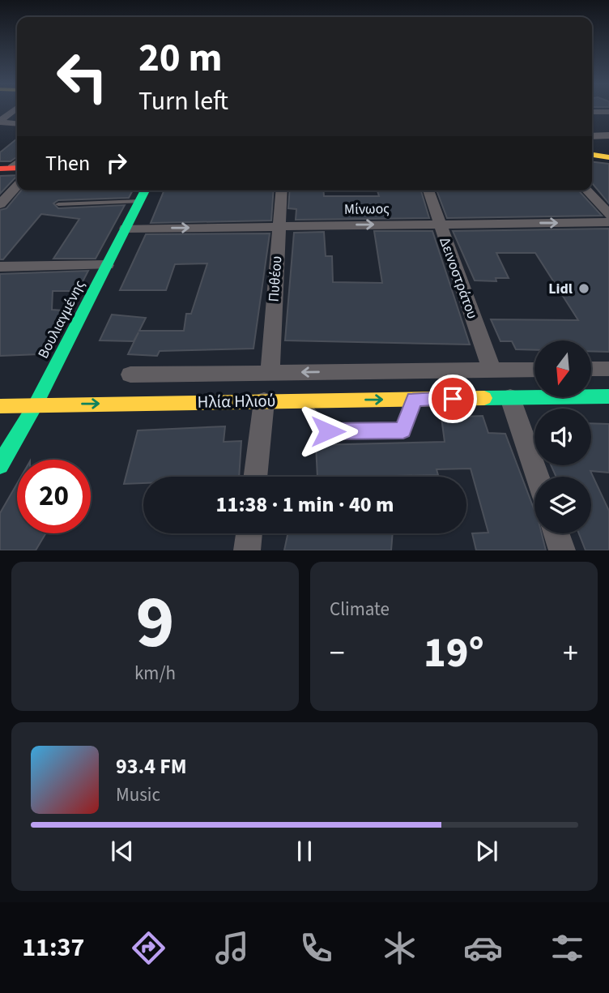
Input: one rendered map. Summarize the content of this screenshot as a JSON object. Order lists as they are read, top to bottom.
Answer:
{
  "streets": {
    "main road": ["Βουλιαγμένης", "Ηλία Ηλιού"],
    "street": ["Μίνωος", "Δεινοστράτου", "Πυθέου"]
  },
  "crossings": [
    ["Μίνωος", "Δεινοστράτου"],
    ["Μίνωος", "Πυθέου"],
    ["Μίνωος", "Βουλιαγμένης"],
    ["Δεινοστράτου", "Ηλία Ηλιού"],
    ["Πυθέου", "Ηλία Ηλιού"],
    ["Βουλιαγμένης", "Ηλία Ηλιού"]
  ],
  "one_way": ["Μίνωος"],
  "places": ["Lidl"],
  "north": "bottom",
  "page": {
    "turn": ["20 m", "Turn left"],
    "then": "Then",
    "limit": "20",
    "trip": "11:38 · 1 min · 40 m",
    "tile": [
      ["9", "km/h"],
      "Climate"
    ],
    "heat": ["−", "19°", "+"],
    "song": ["93.4 FM", "Music"],
    "tabs": "11:37"
  }
}
